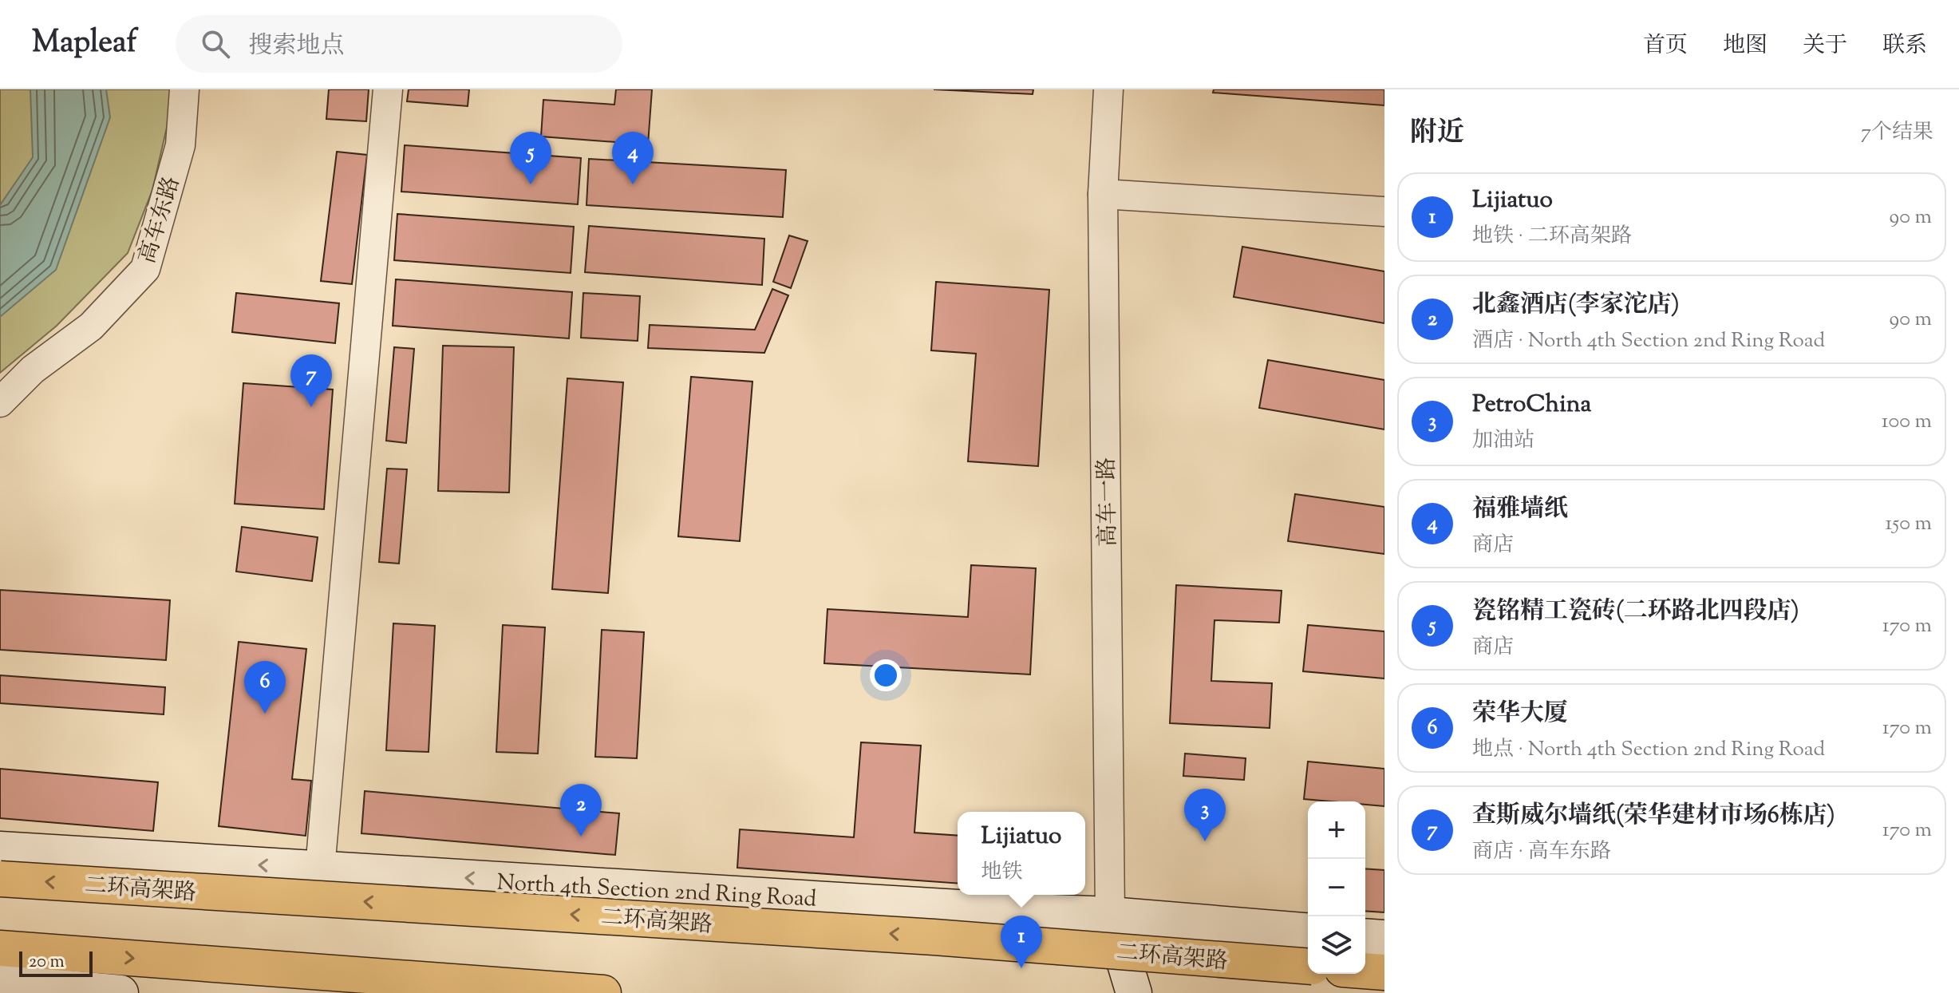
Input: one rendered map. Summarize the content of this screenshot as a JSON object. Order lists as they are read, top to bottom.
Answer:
{
  "streets": {
    "highway": ["二环高架路"],
    "main road": ["North 4th Section 2nd Ring Road"],
    "street": ["高车东路", "高车一路"]
  },
  "crossings": [
    ["高车一路", "North 4th Section 2nd Ring Road"]
  ],
  "one_way": ["North 4th Section 2nd Ring Road"],
  "scale_bar": "20 m",
  "page": {
    "header": "Mapleaf",
    "search": "搜索地点",
    "nav": [
      "首页",
      "地图",
      "关于",
      "联系"
    ],
    "heading": ["附近", "7个结果"],
    "pins": [
      "4",
      "5",
      "7",
      "6",
      "2",
      "3",
      "1"
    ],
    "list": [
      {
        "mark": "1",
        "name": "Lijiatuo",
        "note": "地铁 · 二环高架路",
        "value": "90 m"
      },
      {
        "mark": "2",
        "name": "北鑫酒店(李家沱店)",
        "note": "酒店 · North 4th Section 2nd Ring Road",
        "value": "90 m"
      },
      {
        "mark": "3",
        "name": "PetroChina",
        "note": "加油站",
        "value": "100 m"
      },
      {
        "mark": "4",
        "name": "福雅墙纸",
        "note": "商店",
        "value": "150 m"
      },
      {
        "mark": "5",
        "name": "瓷铭精工瓷砖(二环路北四段店)",
        "note": "商店",
        "value": "170 m"
      },
      {
        "mark": "6",
        "name": "荣华大厦",
        "note": "地点 · North 4th Section 2nd Ring Road",
        "value": "170 m"
      },
      {
        "mark": "7",
        "name": "查斯威尔墙纸(荣华建材市场6栋店)",
        "note": "商店 · 高车东路",
        "value": "170 m"
      }
    ],
    "map_buttons": ["+", "−"],
    "popup": ["Lijiatuo", "地铁"],
    "scale": "20 m"
  }
}
